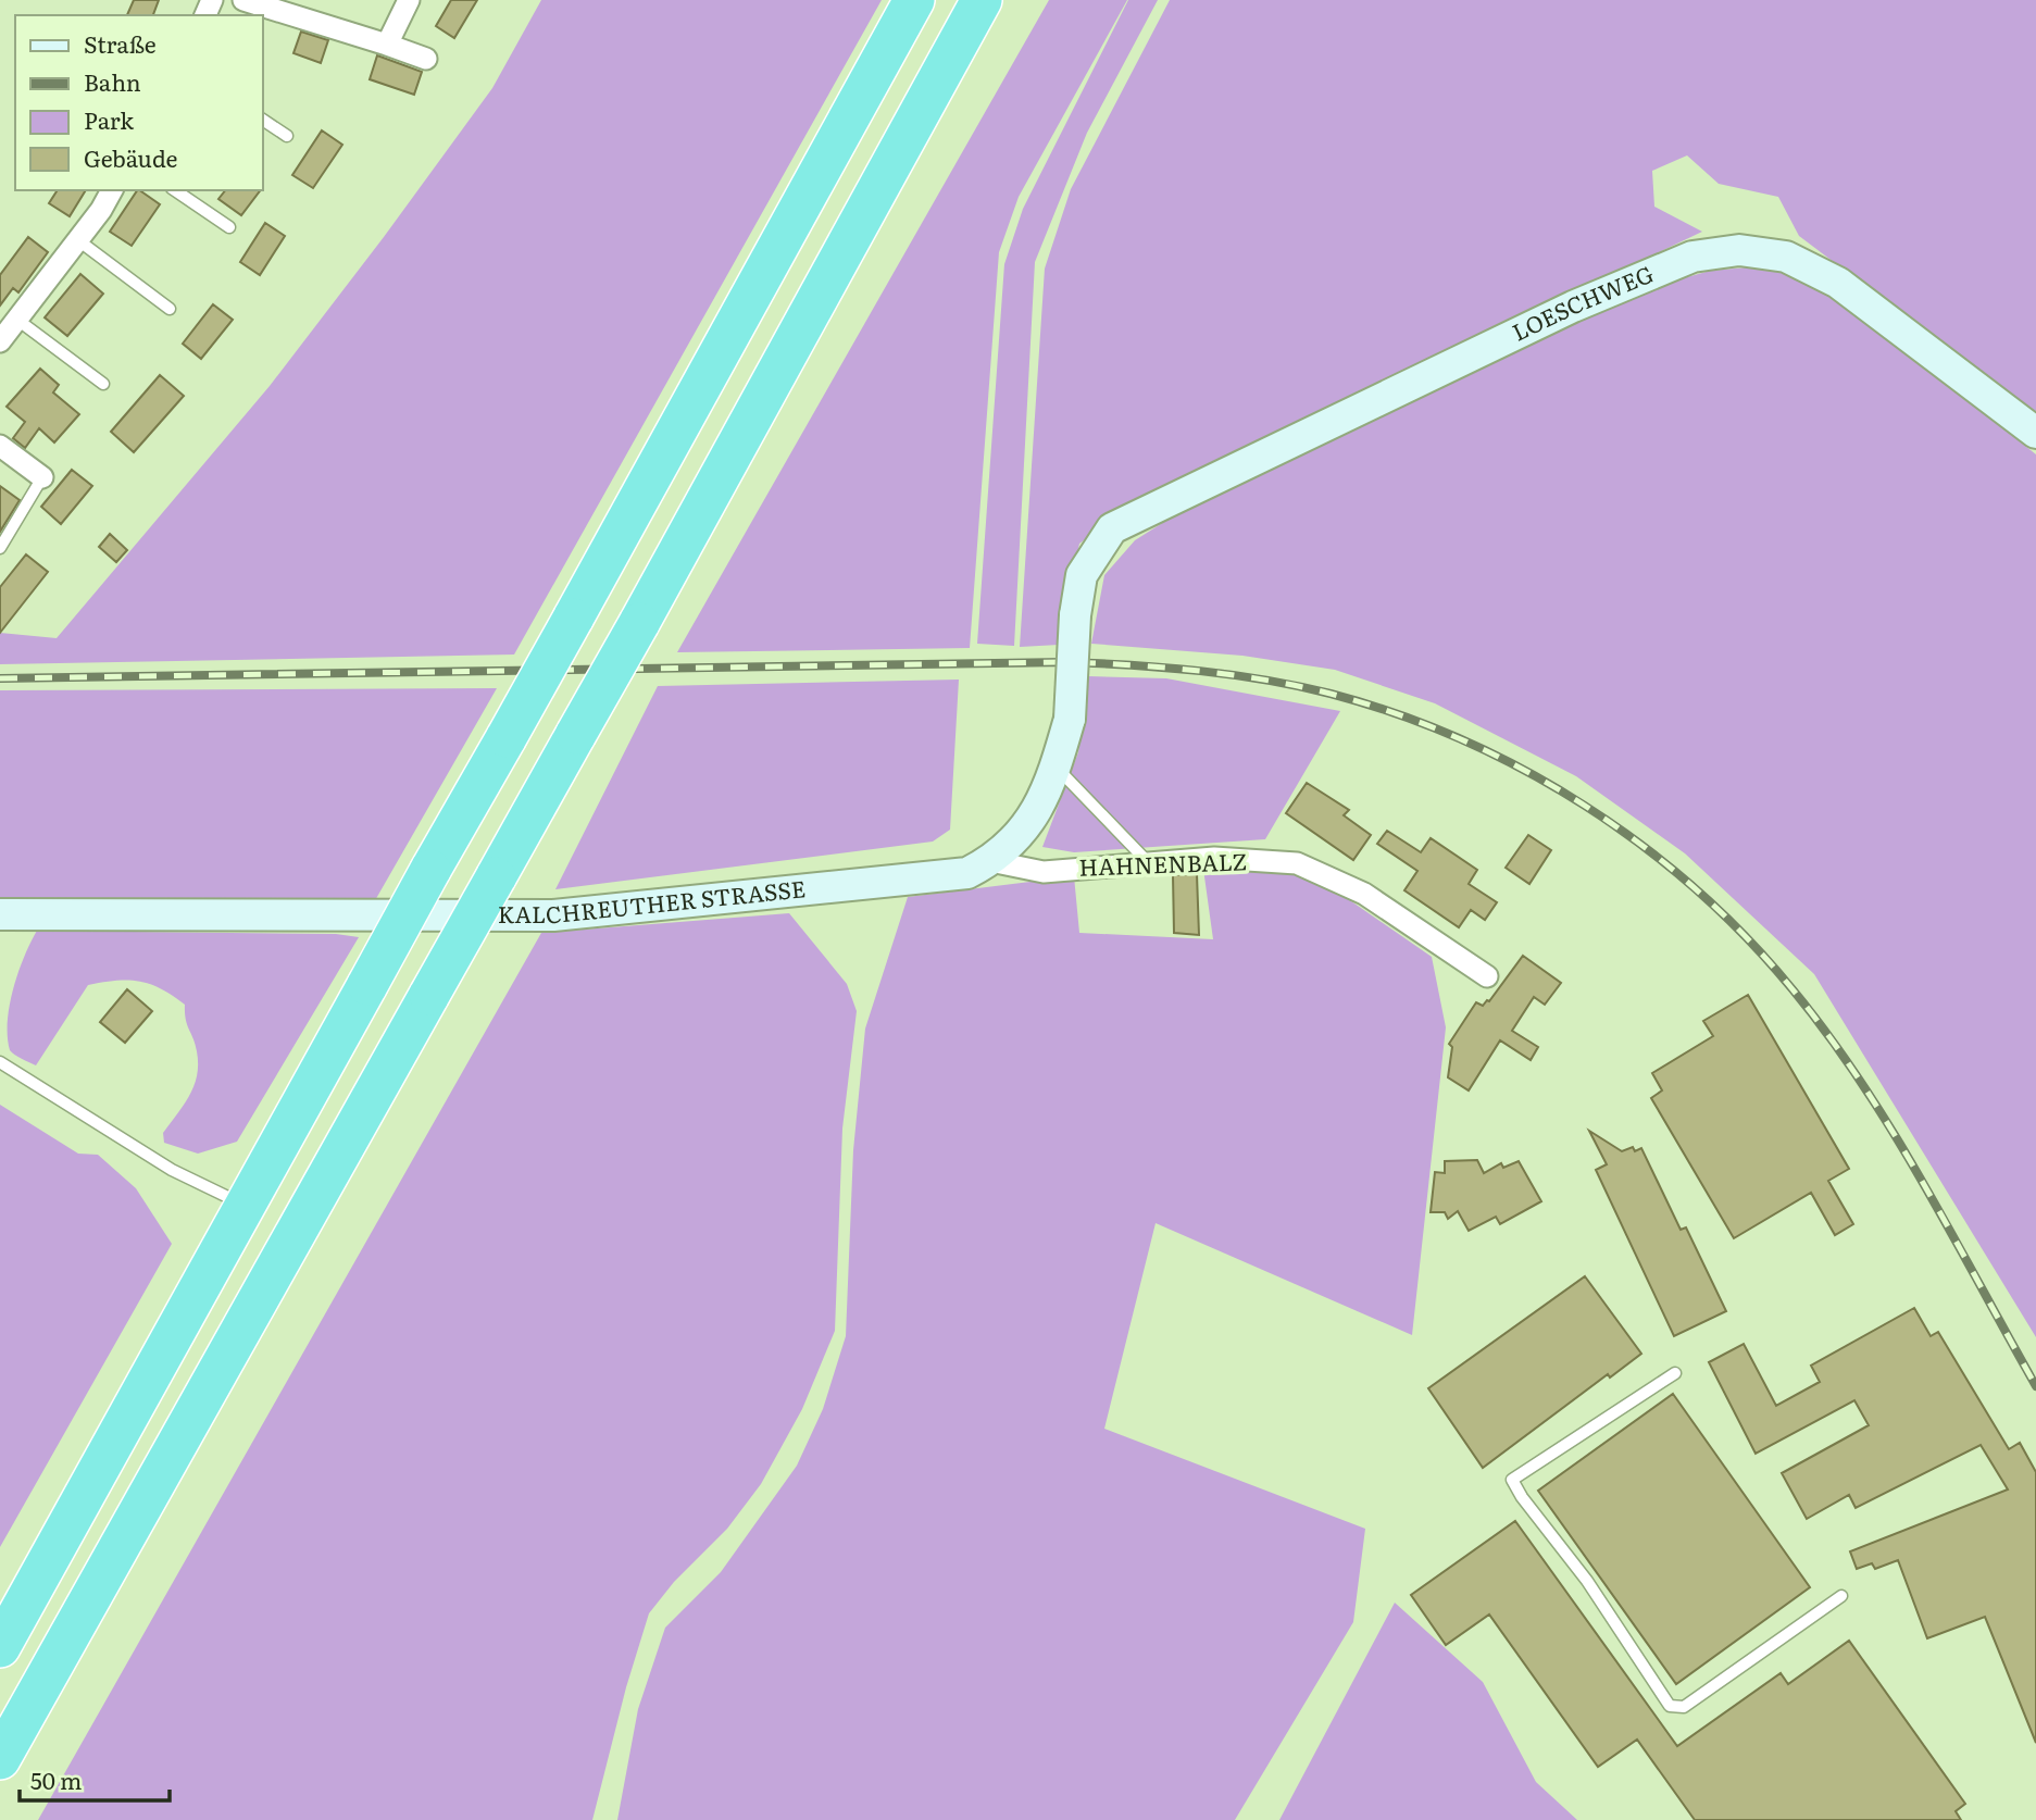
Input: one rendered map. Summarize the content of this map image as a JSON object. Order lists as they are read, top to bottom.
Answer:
{
  "streets": {
    "street": ["LOESCHWEG", "HAHNENBALZ", "KALCHREUTHER STRASSE"]
  },
  "crossings": [
    ["LOESCHWEG", "KALCHREUTHER STRASSE"],
    ["HAHNENBALZ", "KALCHREUTHER STRASSE"]
  ],
  "legend": [
    "Straße",
    "Bahn",
    "Park",
    "Gebäude"
  ],
  "scale_bar": "50 m"
}
